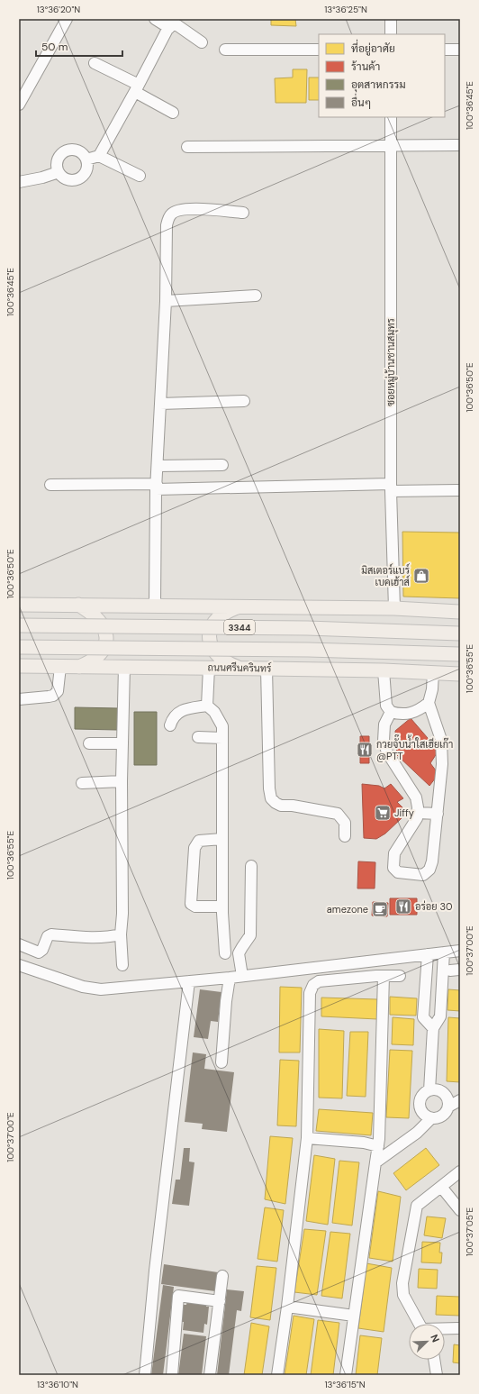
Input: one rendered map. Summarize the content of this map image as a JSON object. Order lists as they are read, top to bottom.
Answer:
{
  "streets": {
    "main road": ["3344", "ถนนศรีนครินทร์"],
    "street": ["ซอยหมู่บ้านชานสมุทร"]
  },
  "crossings": [
    ["ซอยหมู่บ้านชานสมุทร", "3344"]
  ],
  "places": {
    "shop": ["มิสเตอร์แบร์ เบคเฮ้าส์"],
    "restaurant": ["กวยจั๊บน้ำใสเฮียเก๊า @PTT", "อร่อย 30"],
    "supermarket": ["Jiffy"],
    "cafe": ["amezone"]
  },
  "legend": [
    "ที่อยู่อาศัย",
    "ร้านค้า",
    "อุตสาหกรรม",
    "อื่นๆ"
  ],
  "scale_bar": "50 m",
  "north": "top right",
  "coordinates": [
    "13°36'20\"N",
    "13°36'25\"N",
    "100°36'45\"E",
    "100°36'50\"E",
    "100°36'55\"E",
    "100°37'00\"E",
    "100°37'05\"E",
    "13°36'10\"N",
    "13°36'15\"N"
  ]
}
